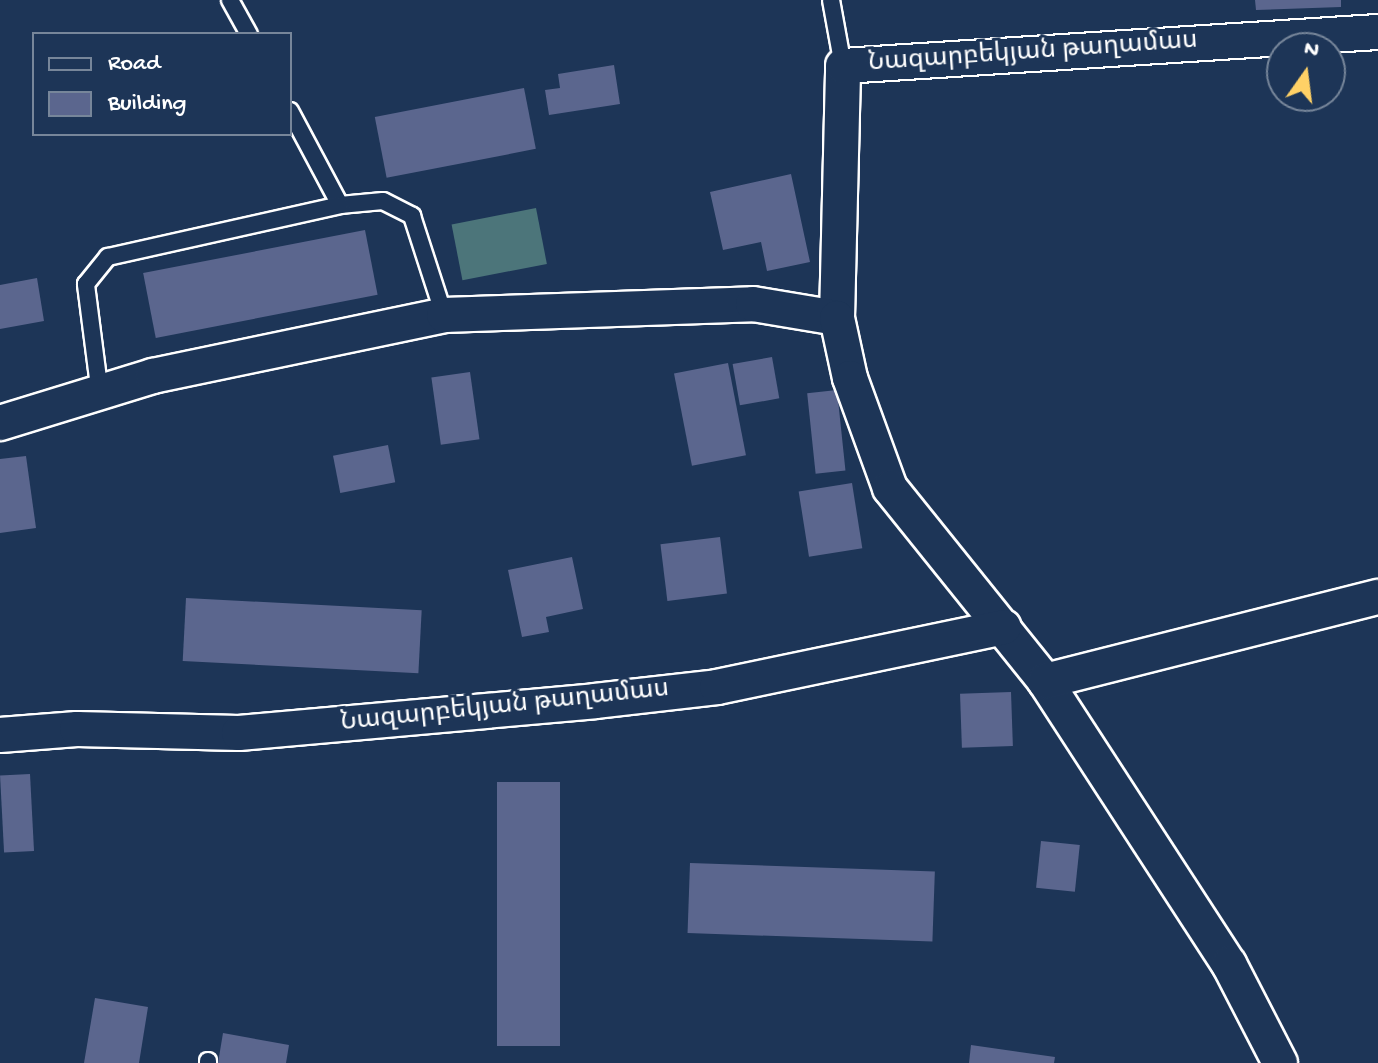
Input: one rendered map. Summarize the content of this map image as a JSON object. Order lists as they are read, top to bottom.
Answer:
{
  "streets": {
    "street": ["Նազարբեկյան թաղամաս"]
  },
  "legend": ["Road", "Building"],
  "north": "top"
}
